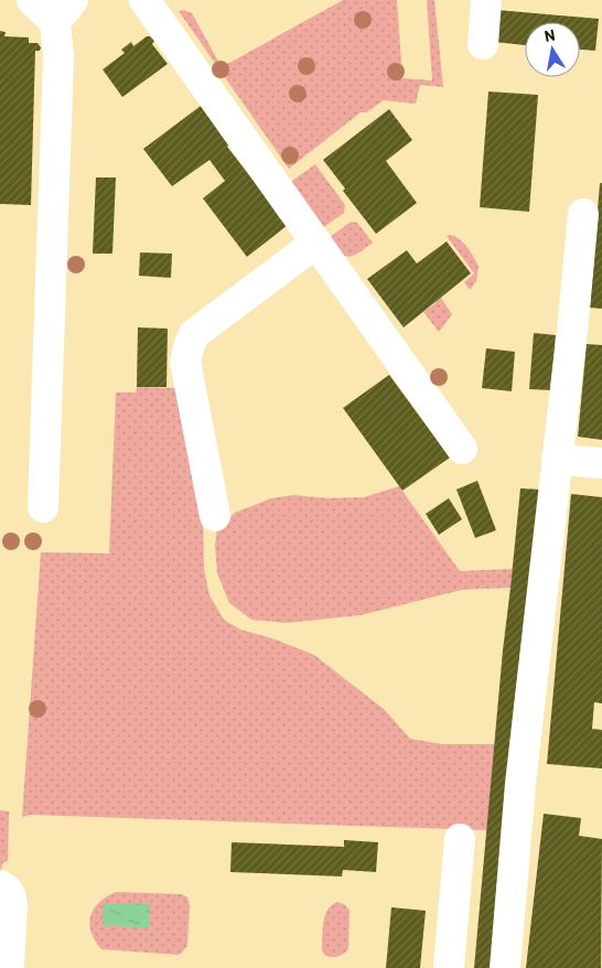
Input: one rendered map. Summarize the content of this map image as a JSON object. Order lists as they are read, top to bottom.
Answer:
{
  "north": "top"
}
